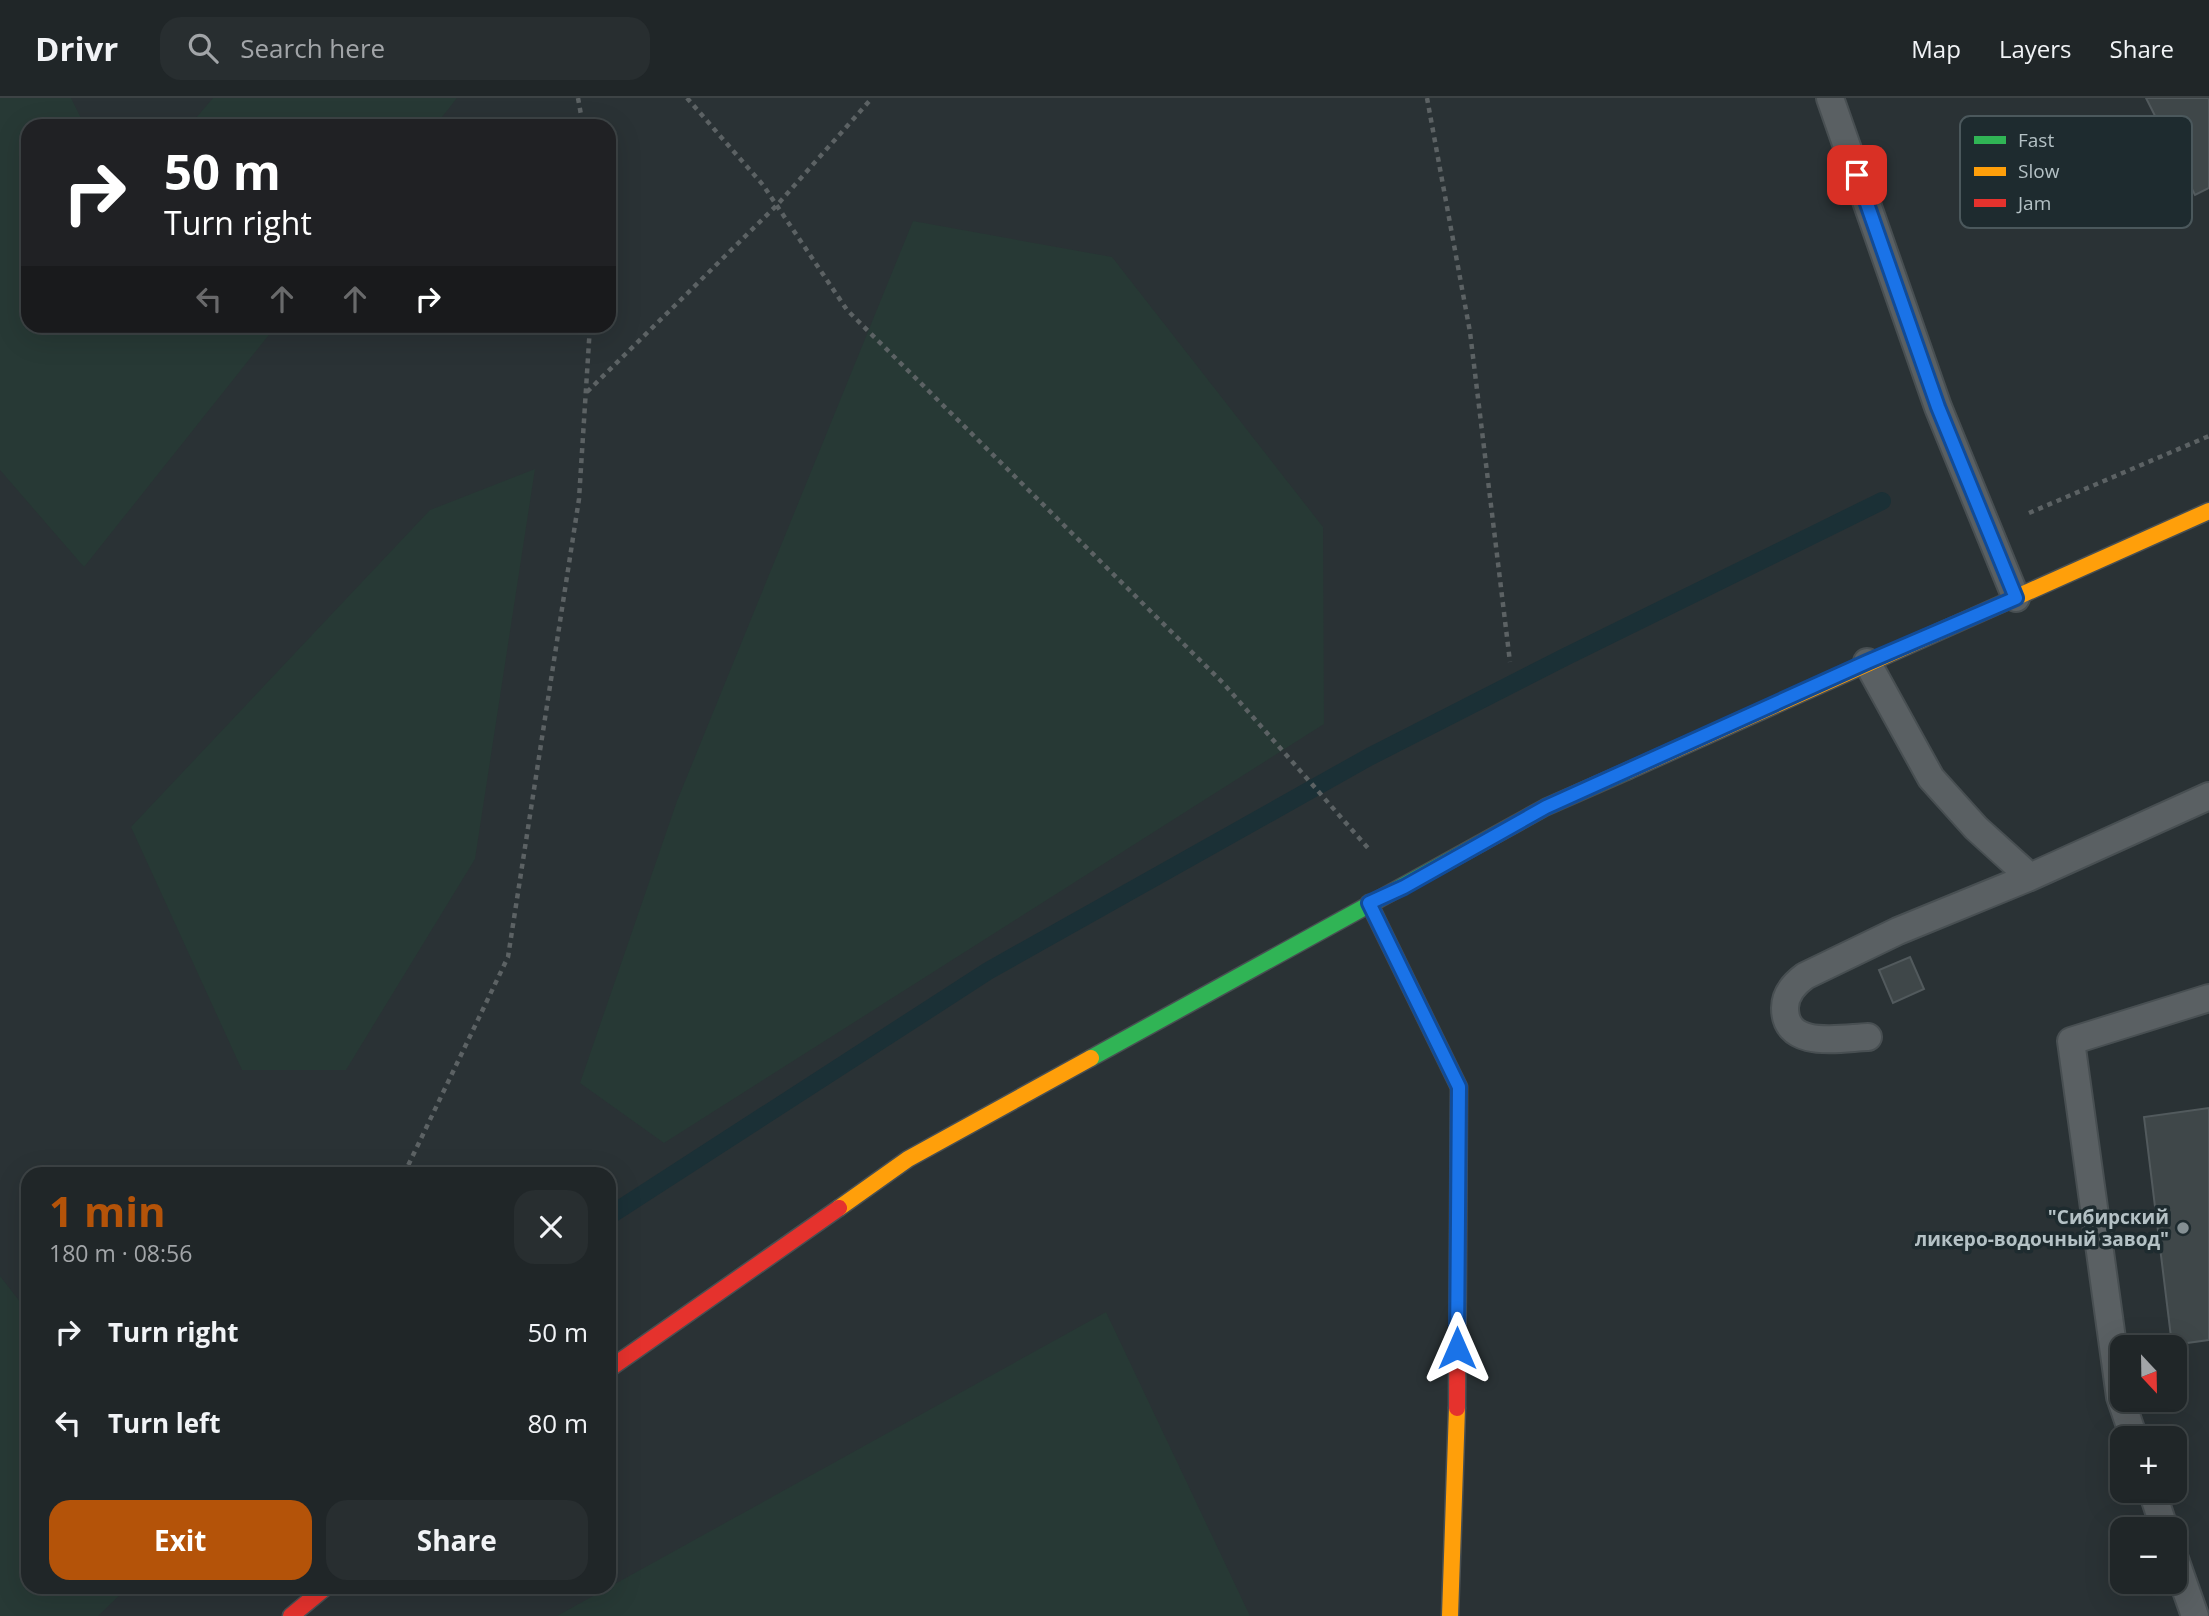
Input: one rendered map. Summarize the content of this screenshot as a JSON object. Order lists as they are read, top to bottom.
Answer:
{
  "places": ["\"Сибирский ликеро-водочный завод\""],
  "legend": ["Fast", "Slow", "Jam"],
  "north": "bottom",
  "page": {
    "header": "Drivr",
    "search": "Search here",
    "nav": ["Map", "Layers", "Share"],
    "turn": ["50 m", "Turn right"],
    "heading": ["1 min", "180 m · 08:56"],
    "list": [
      {
        "name": "Turn right",
        "value": "50 m"
      },
      {
        "name": "Turn left",
        "value": "80 m"
      }
    ],
    "map_buttons": ["+", "−"],
    "buttons": ["Exit", "Share"]
  }
}
